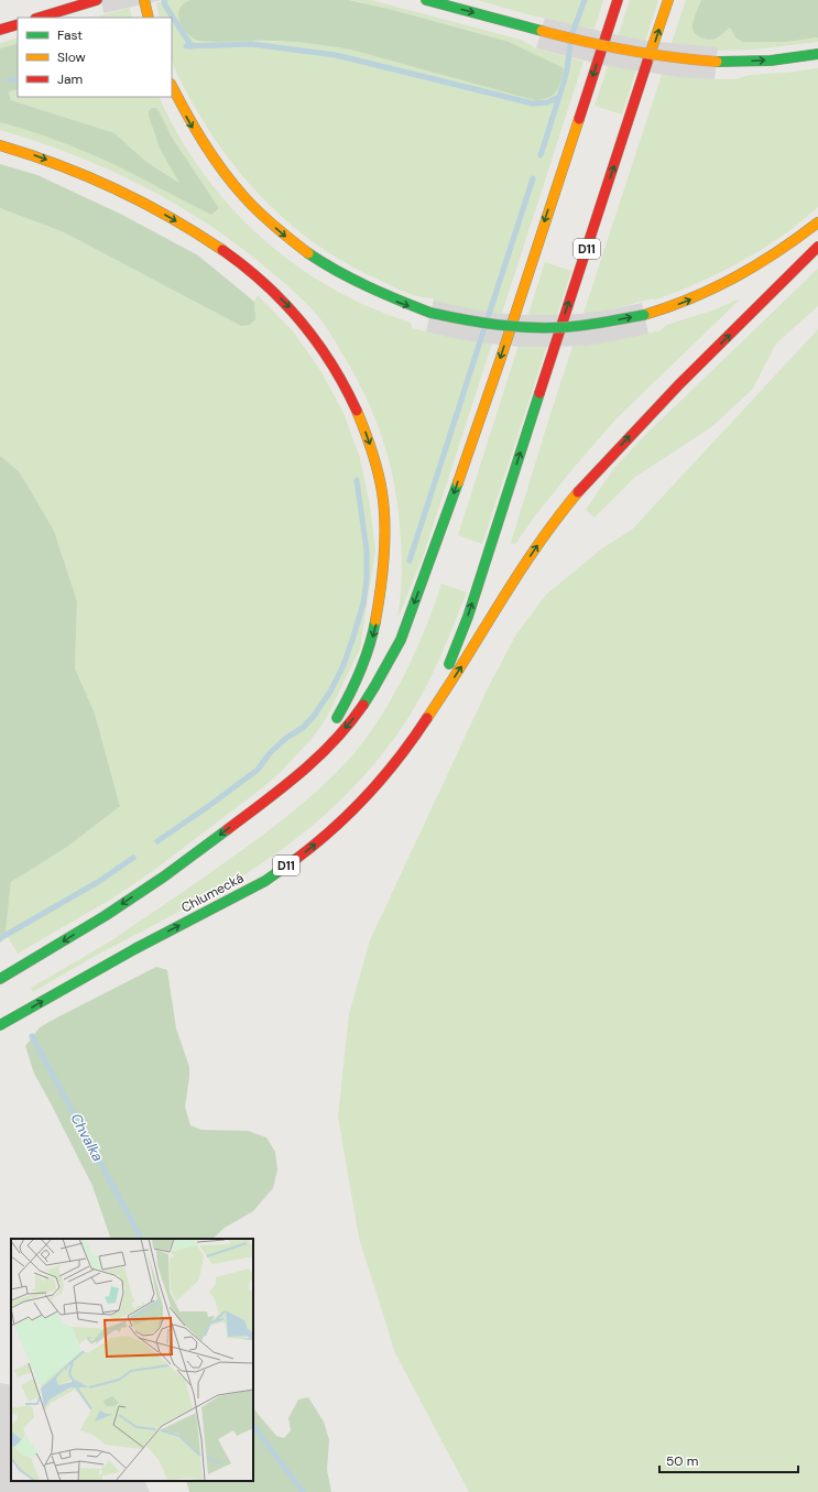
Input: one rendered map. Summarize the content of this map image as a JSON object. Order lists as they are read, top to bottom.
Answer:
{
  "streets": {
    "main road": ["D11", "Chlumecká"]
  },
  "crossings": [
    ["D11", "Chlumecká"]
  ],
  "water": ["Chvalka"],
  "legend": ["Fast", "Slow", "Jam"],
  "scale_bar": "50 m"
}
